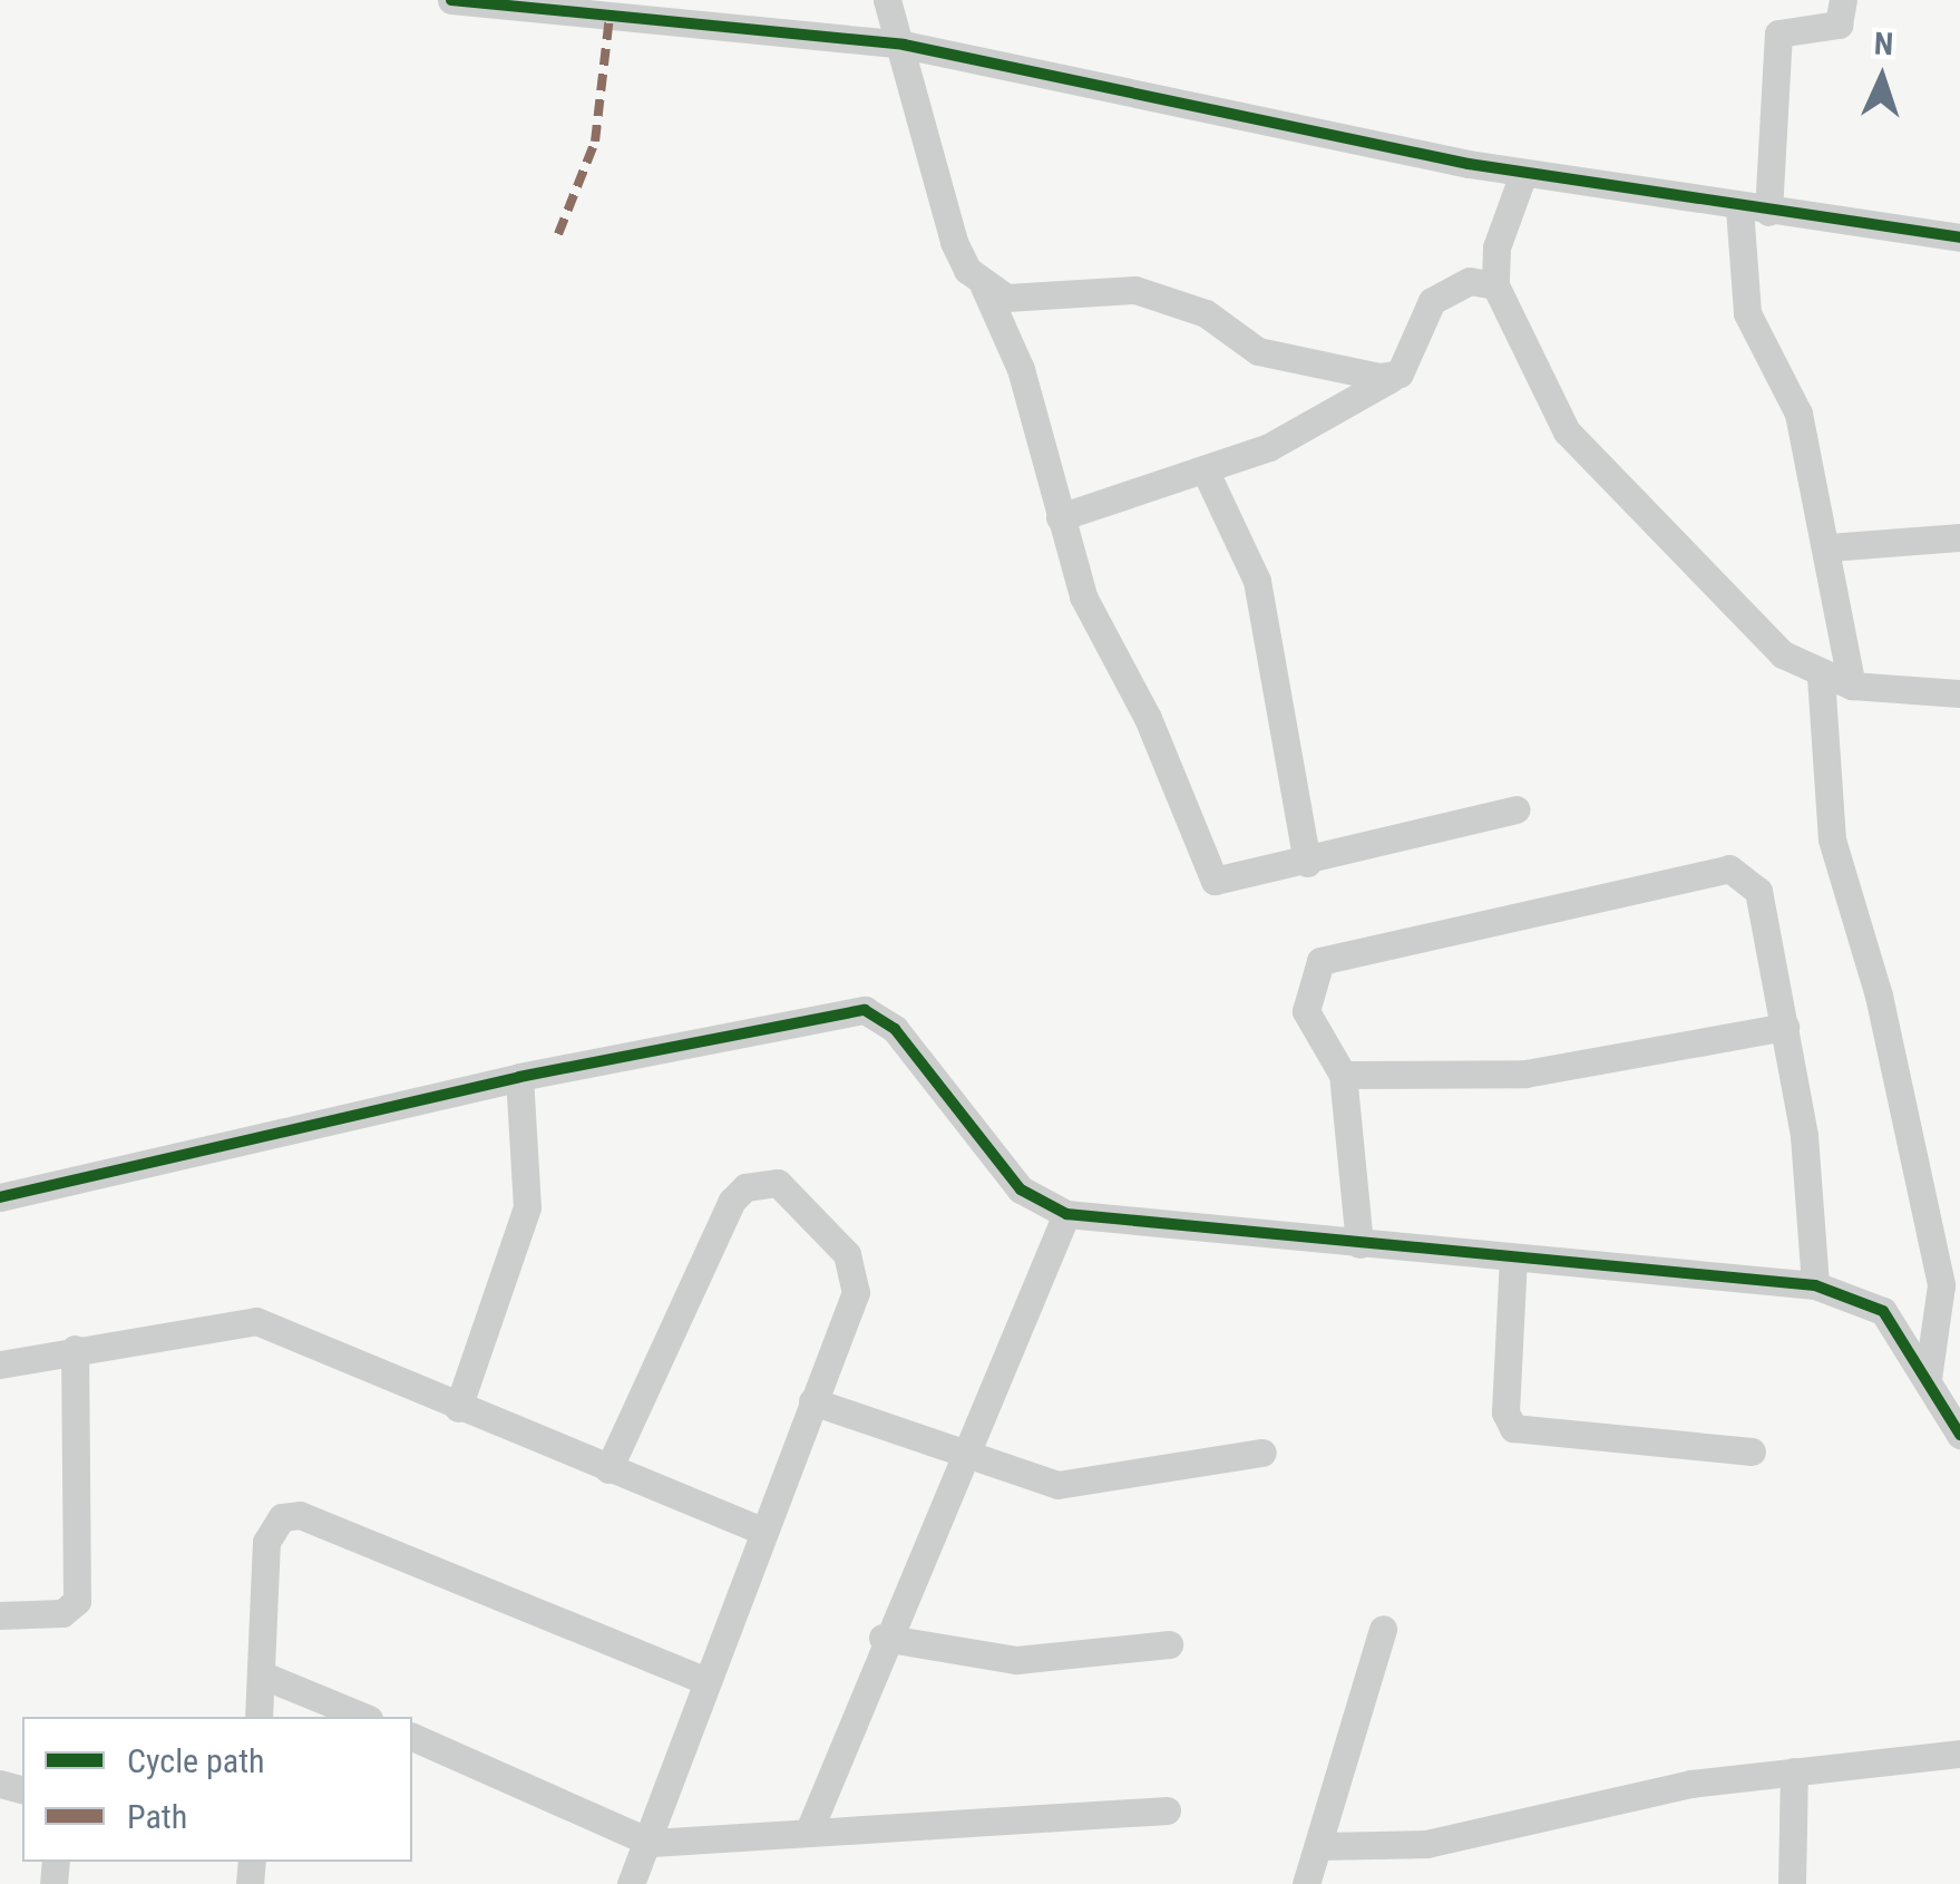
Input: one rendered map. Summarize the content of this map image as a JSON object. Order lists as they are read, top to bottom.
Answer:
{
  "legend": ["Cycle path", "Path"],
  "north": "top"
}
